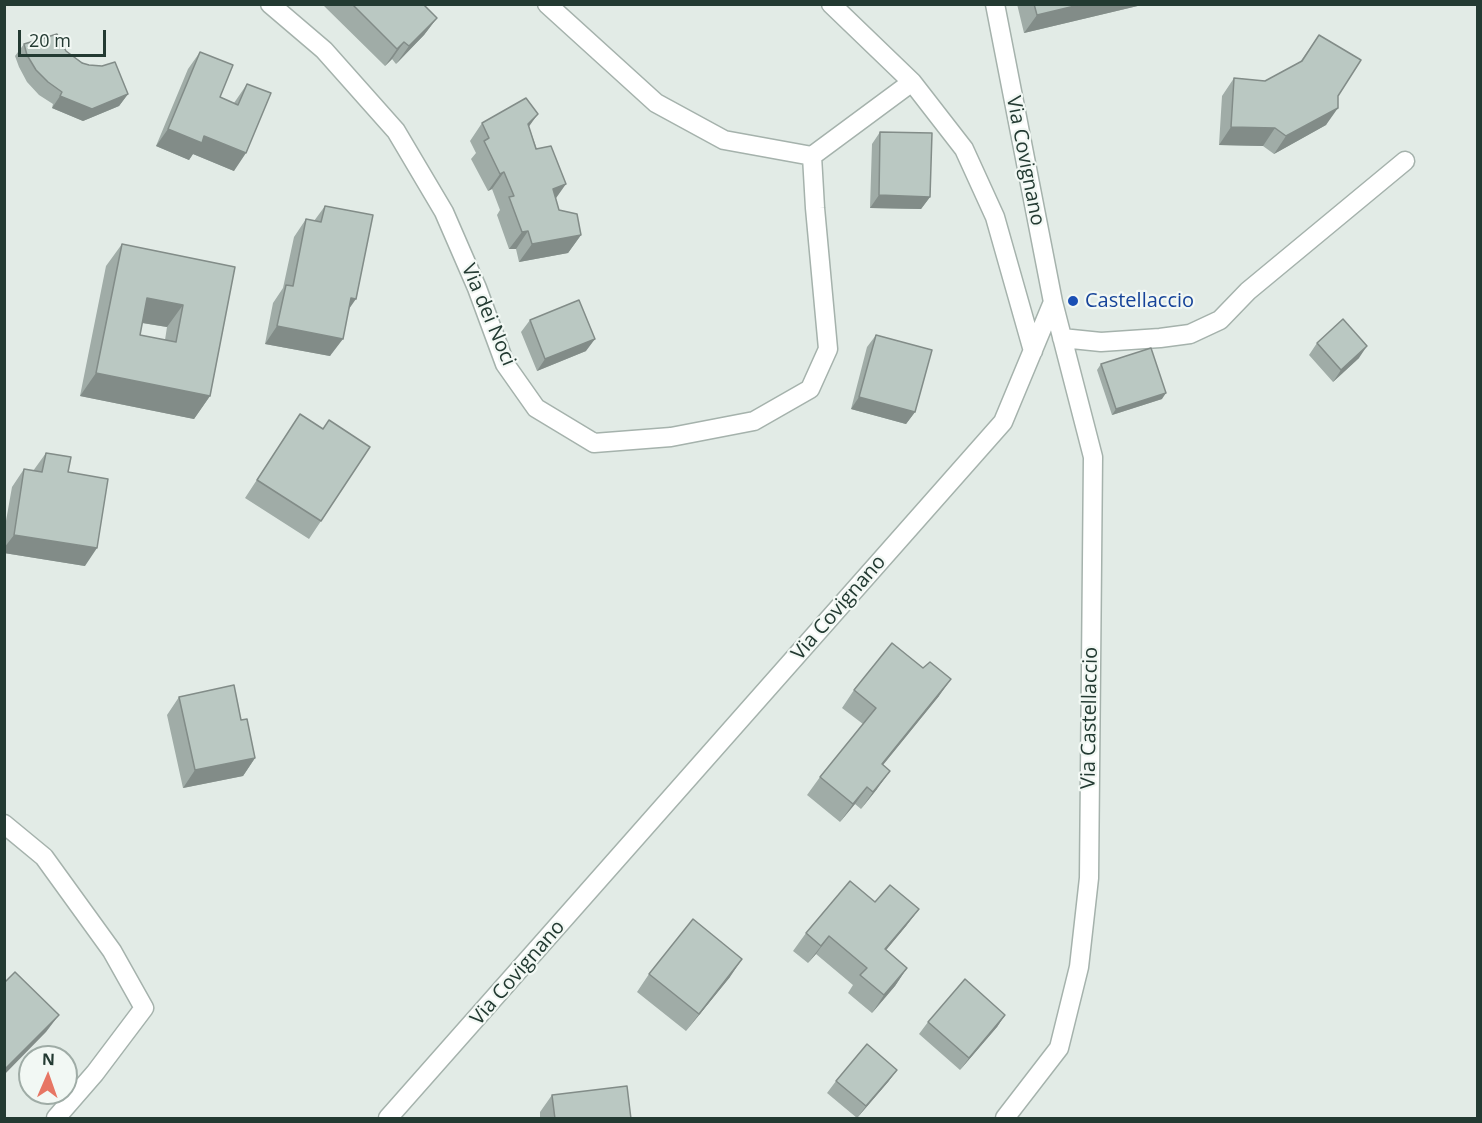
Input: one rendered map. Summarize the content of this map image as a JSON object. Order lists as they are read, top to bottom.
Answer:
{
  "streets": {
    "street": ["Via Covignano", "Via dei Noci", "Via Castellaccio"]
  },
  "crossings": [
    ["Via Covignano", "Via Castellaccio"]
  ],
  "places": ["Castellaccio"],
  "scale_bar": "20 m",
  "north": "top"
}
